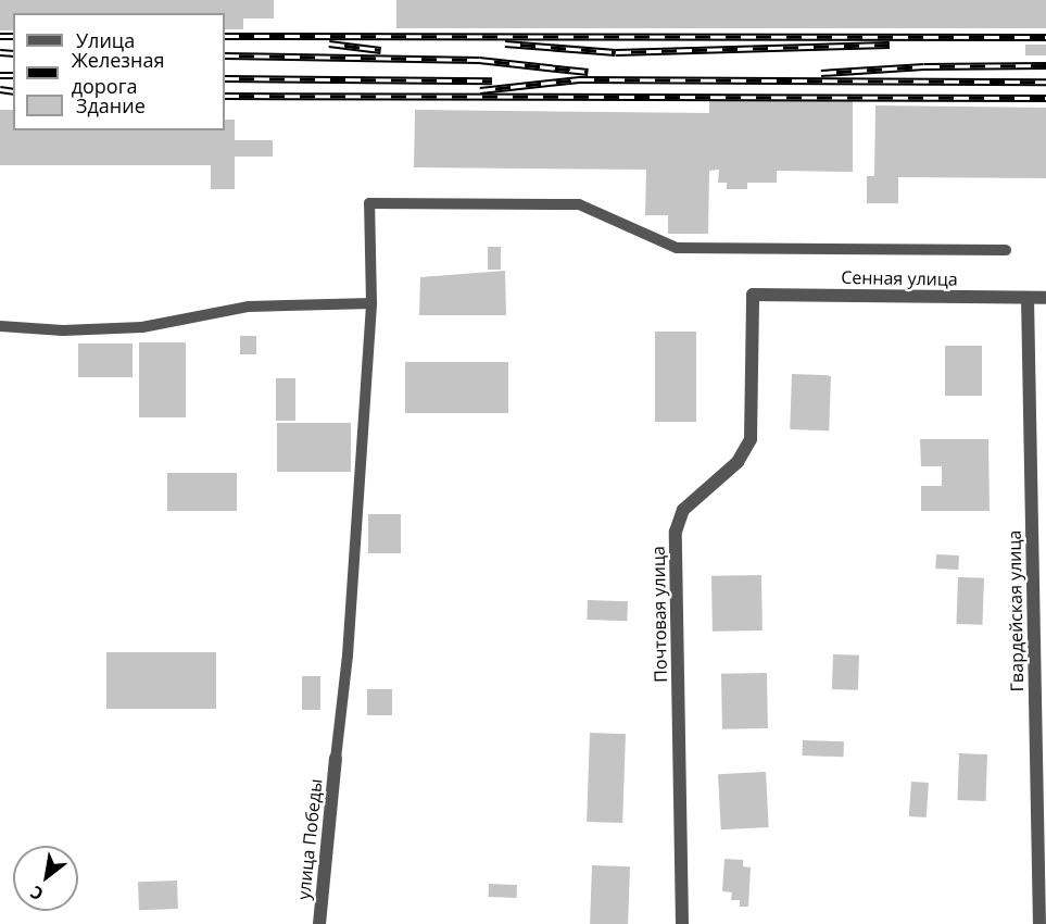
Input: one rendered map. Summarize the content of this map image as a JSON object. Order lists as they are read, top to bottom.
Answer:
{
  "streets": {
    "street": [
      "Сенная улица",
      "Гвардейская улица",
      "Почтовая улица",
      "улица Победы"
    ]
  },
  "crossings": [
    ["Сенная улица", "Гвардейская улица"],
    ["Сенная улица", "Почтовая улица"]
  ],
  "legend": ["Улица", "Железная дорога", "Здание"],
  "north": "bottom left"
}
